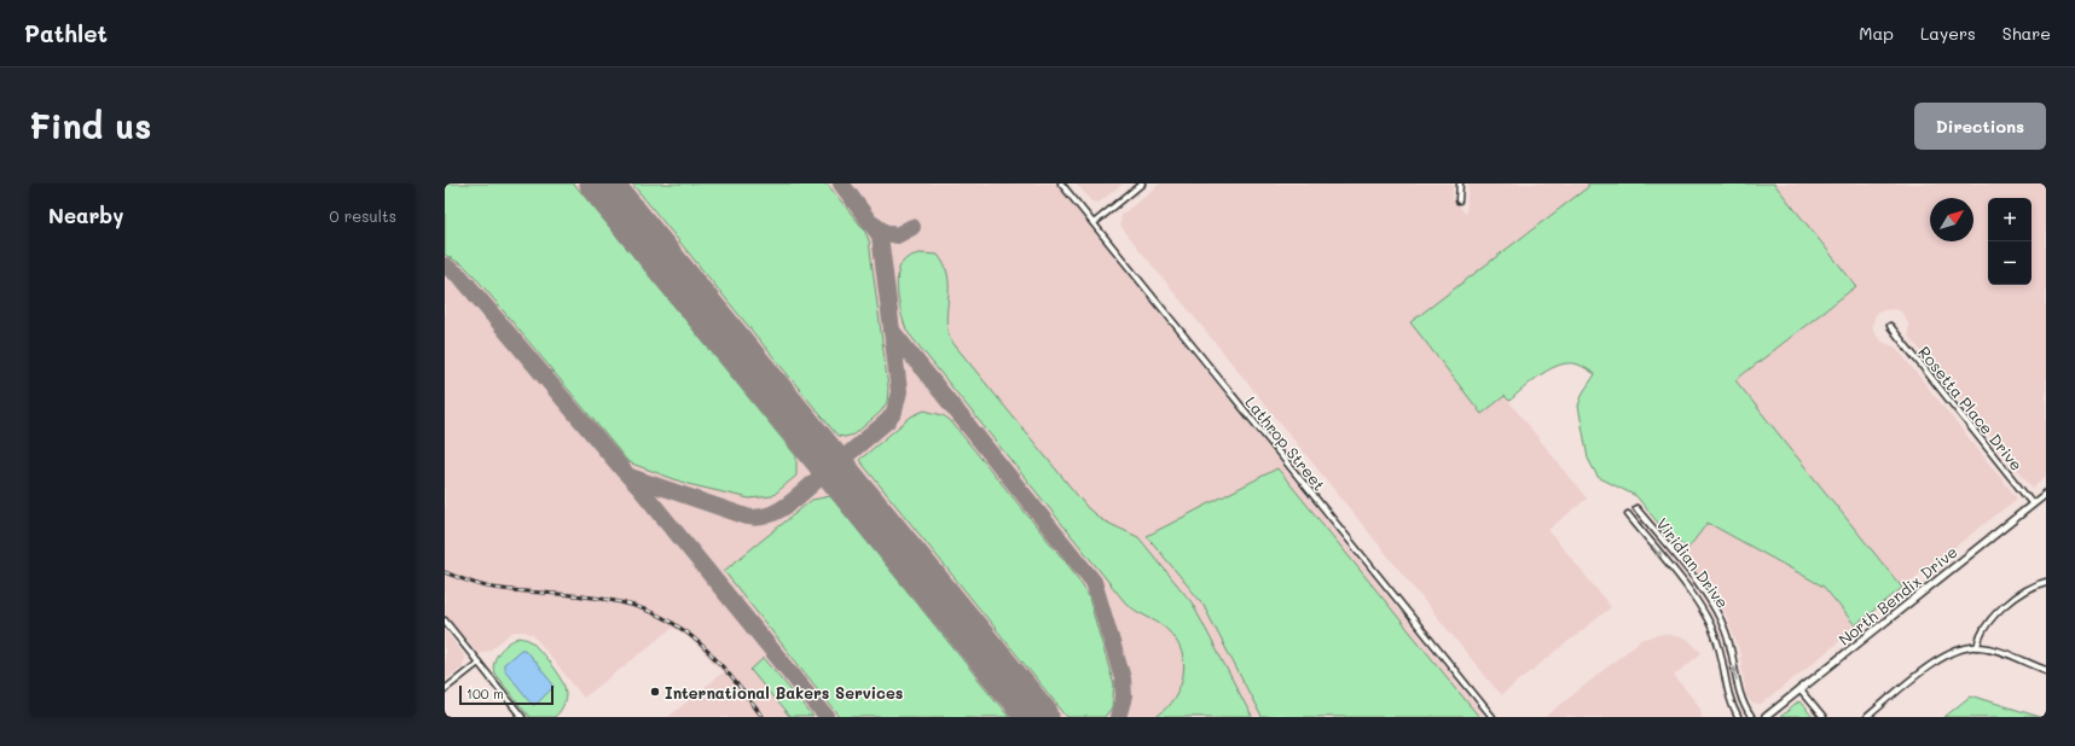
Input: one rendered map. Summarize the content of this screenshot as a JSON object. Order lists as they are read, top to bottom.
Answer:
{
  "streets": {
    "street": [
      "Rosetta Place Drive",
      "Lathrop Street",
      "Viridian Drive",
      "North Bendix Drive"
    ]
  },
  "crossings": [
    ["Rosetta Place Drive", "North Bendix Drive"]
  ],
  "places": ["International Bakers Services"],
  "scale_bar": "100 m",
  "north": "top right",
  "page": {
    "header": "Pathlet",
    "nav": ["Map", "Layers", "Share"],
    "buttons": "Directions",
    "title": "Find us",
    "heading": ["Nearby", "0 results"],
    "map_buttons": ["+", "−"],
    "scale": "100 m"
  }
}
